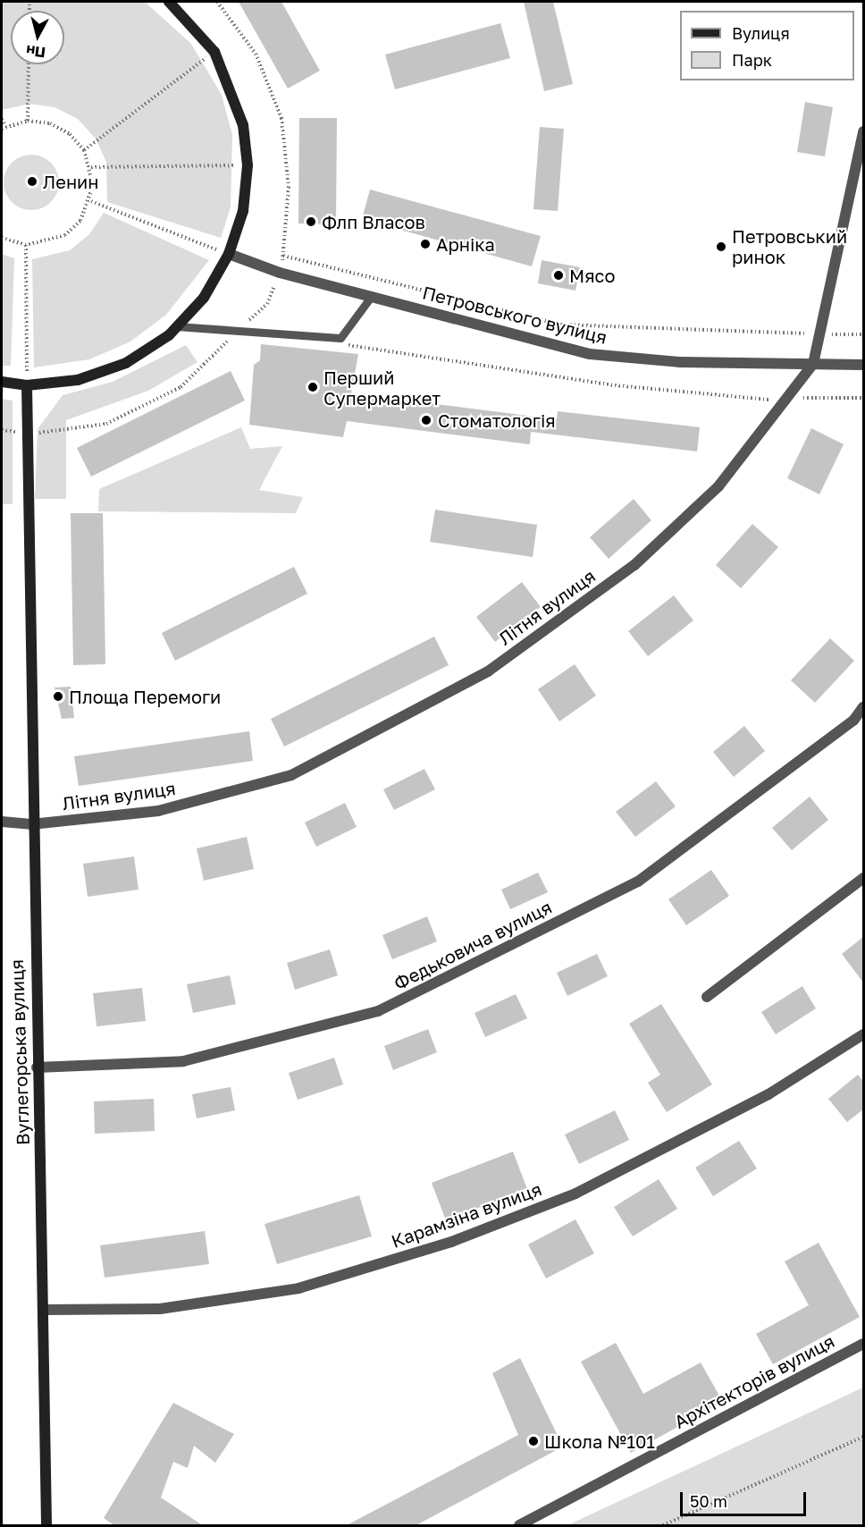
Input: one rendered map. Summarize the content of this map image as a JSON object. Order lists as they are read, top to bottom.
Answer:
{
  "streets": {
    "main road": ["Вуглегорська вулиця"],
    "street": [
      "Петровського вулиця",
      "Літня вулиця",
      "Федьковича вулиця",
      "Карамзіна вулиця",
      "Архітекторів вулиця"
    ]
  },
  "crossings": [
    ["Петровського вулиця", "Літня вулиця"],
    ["Літня вулиця", "Вуглегорська вулиця"],
    ["Федьковича вулиця", "Вуглегорська вулиця"],
    ["Вуглегорська вулиця", "Карамзіна вулиця"]
  ],
  "places": [
    "Ленин",
    "Флп Власов",
    "Арніка",
    "Петровський ринок",
    "Мясо",
    "Перший Супермаркет",
    "Стоматологія",
    "Площа Перемоги",
    "Школа №101"
  ],
  "legend": ["Вулиця", "Парк"],
  "scale_bar": "50 m",
  "north": "bottom"
}
